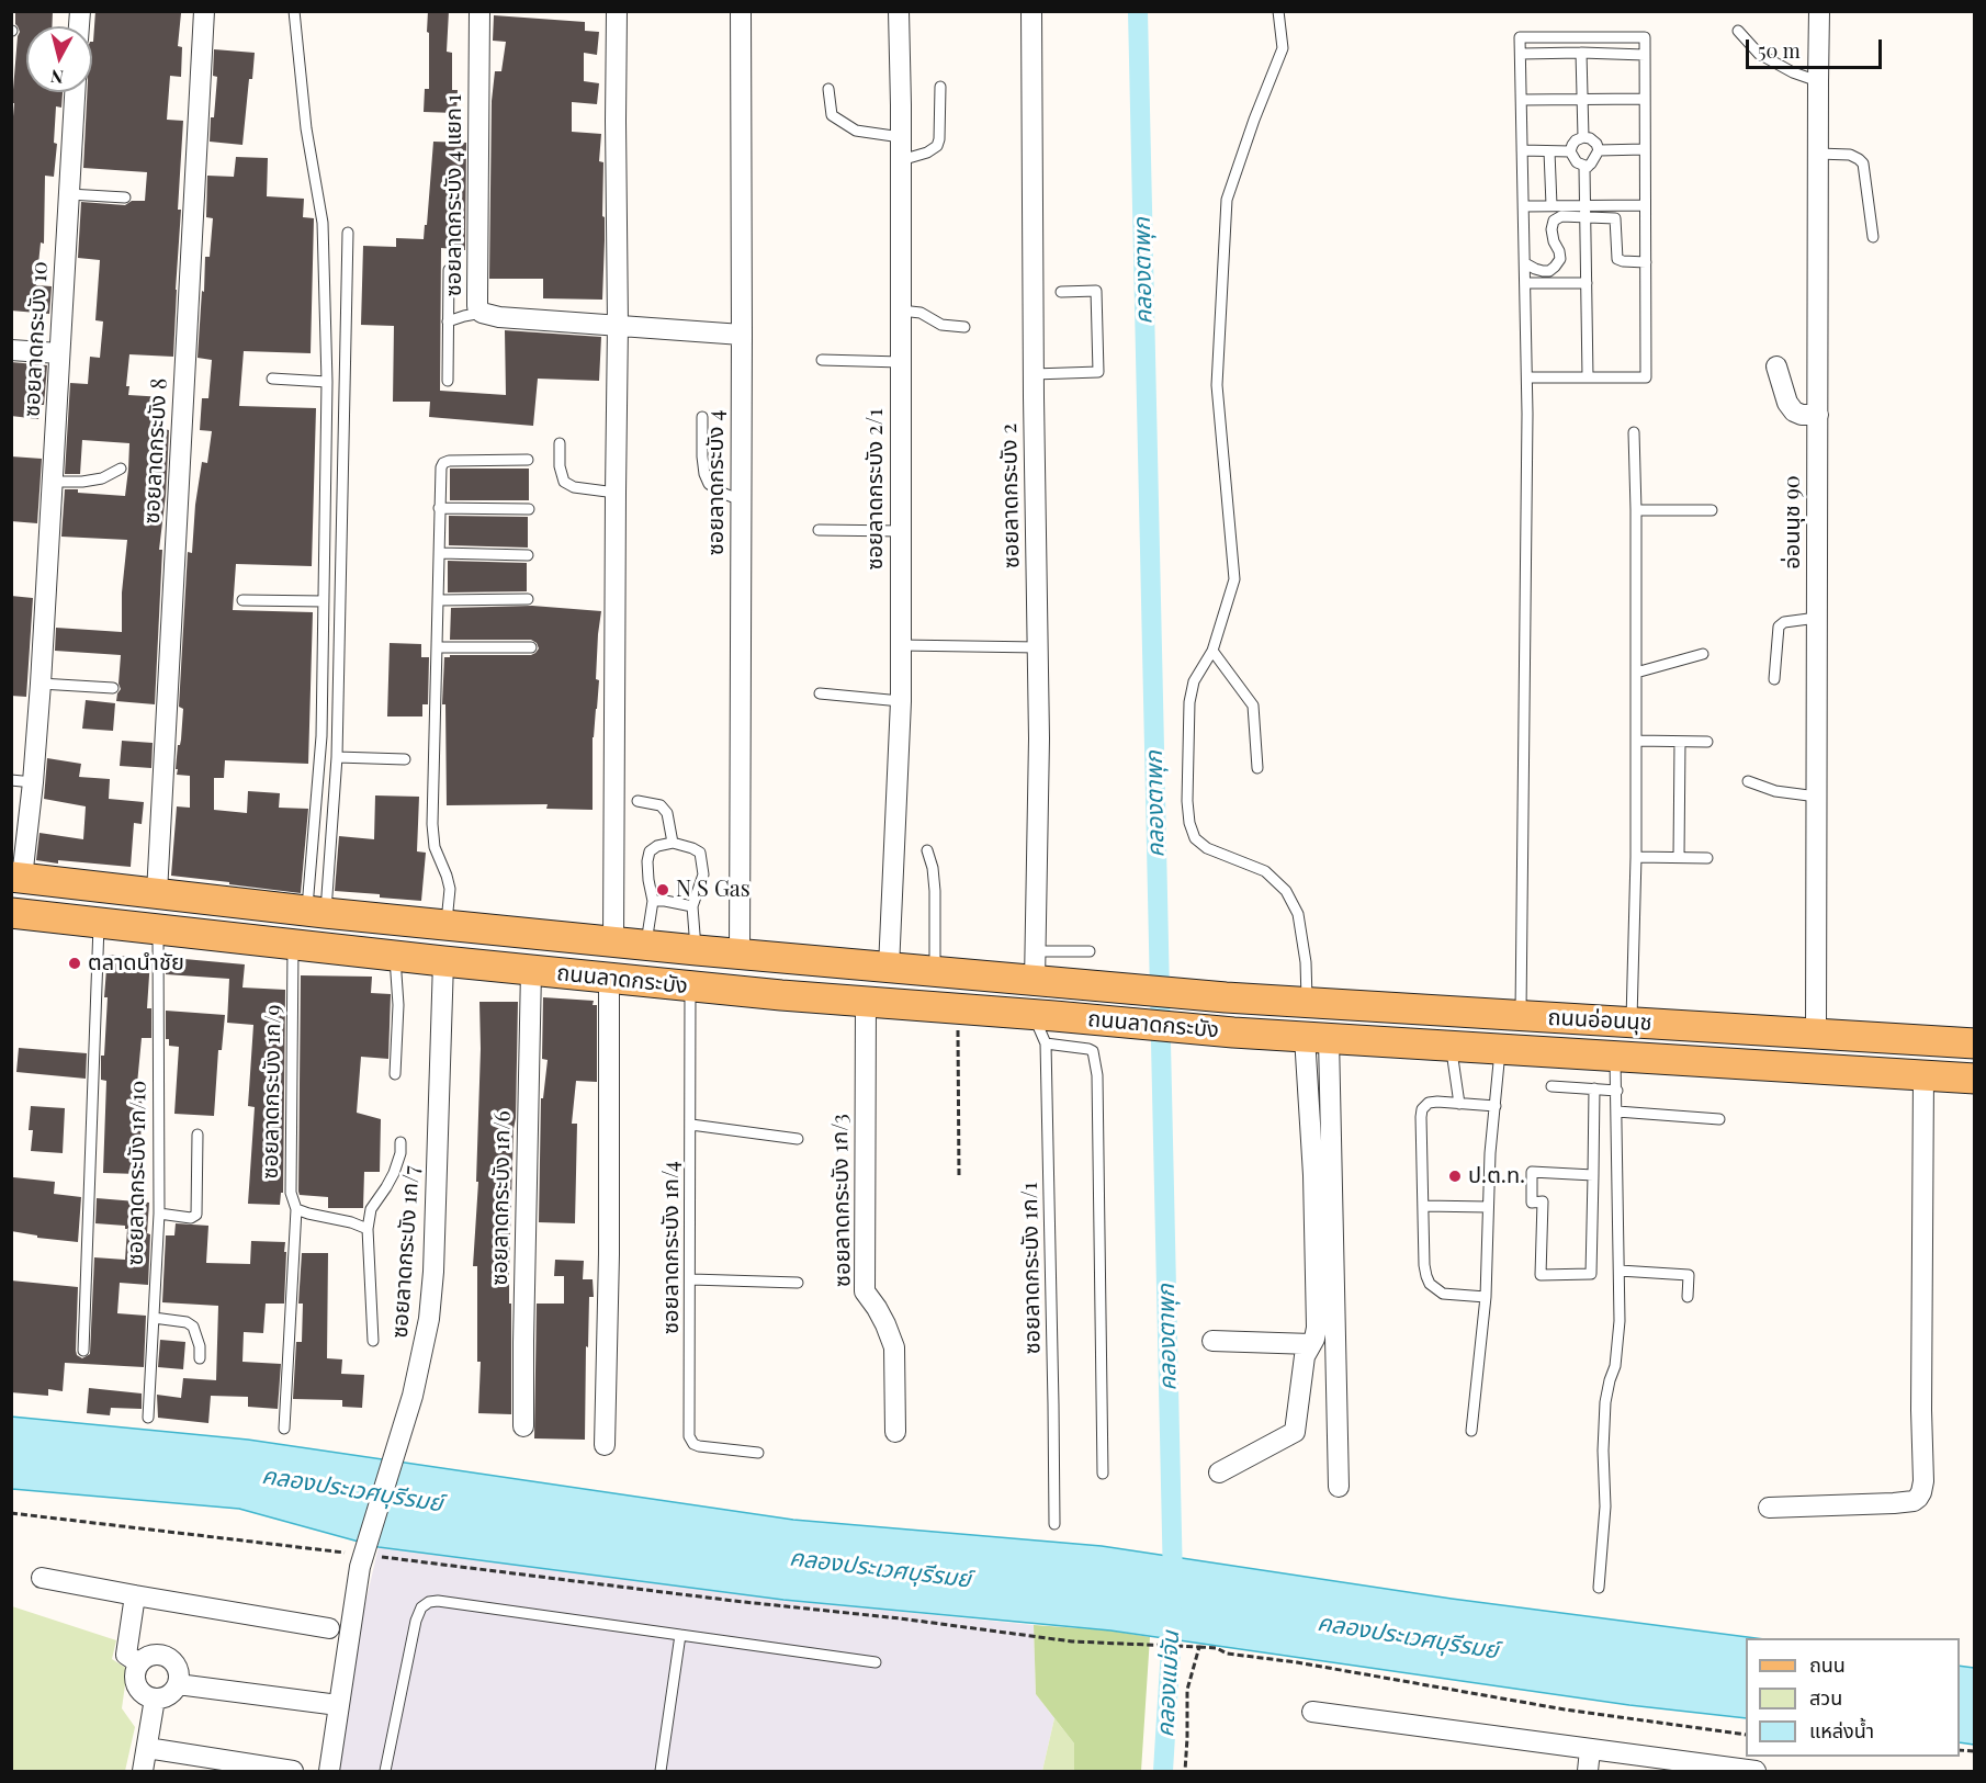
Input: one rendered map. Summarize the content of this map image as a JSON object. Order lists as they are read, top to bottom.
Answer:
{
  "streets": {
    "main road": ["ถนนลาดกระบัง", "ถนนอ่อนนุช"],
    "street": [
      "ซอยลาดกระบัง 4 แยก 1",
      "ซอยลาดกระบัง 10",
      "ซอยลาดกระบัง 8",
      "ซอยลาดกระบัง 4",
      "ซอยลาดกระบัง 2/1",
      "ซอยลาดกระบัง 2",
      "อ่อนนุช 90",
      "ซอยลาดกระบัง 1ก/6",
      "ซอยลาดกระบัง 1ก/3",
      "ซอยลาดกระบัง 1ก/7"
    ],
    "lane": [
      "ซอยลาดกระบัง 1ก/9",
      "ซอยลาดกระบัง 1ก/10",
      "ซอยลาดกระบัง 1ก/4",
      "ซอยลาดกระบัง 1ก/1"
    ]
  },
  "crossings": [
    ["ซอยลาดกระบัง 4 แยก 1", "ซอยลาดกระบัง 4"],
    ["ซอยลาดกระบัง 10", "ถนนลาดกระบัง"],
    ["ซอยลาดกระบัง 8", "ถนนลาดกระบัง"],
    ["ซอยลาดกระบัง 4", "ถนนลาดกระบัง"],
    ["ซอยลาดกระบัง 2/1", "ถนนลาดกระบัง"],
    ["ซอยลาดกระบัง 2", "ถนนลาดกระบัง"],
    ["อ่อนนุช 90", "ถนนอ่อนนุช"],
    ["ถนนลาดกระบัง", "ถนนอ่อนนุช"],
    ["ถนนลาดกระบัง", "ซอยลาดกระบัง 1ก/9"],
    ["ถนนลาดกระบัง", "ซอยลาดกระบัง 1ก/10"],
    ["ถนนลาดกระบัง", "ซอยลาดกระบัง 1ก/6"],
    ["ถนนลาดกระบัง", "ซอยลาดกระบัง 1ก/3"],
    ["ถนนลาดกระบัง", "ซอยลาดกระบัง 1ก/4"],
    ["ถนนลาดกระบัง", "ซอยลาดกระบัง 1ก/7"],
    ["ถนนลาดกระบัง", "ซอยลาดกระบัง 1ก/1"]
  ],
  "water": ["คลองตาพุก", "คลองประเวศบุรีรมย์", "คลองแม่จัน"],
  "places": ["N S Gas", "ตลาดนำชัย", "ป.ต.ท."],
  "legend": ["ถนน", "สวน", "แหล่งน้ำ"],
  "scale_bar": "50 m",
  "north": "bottom"
}
